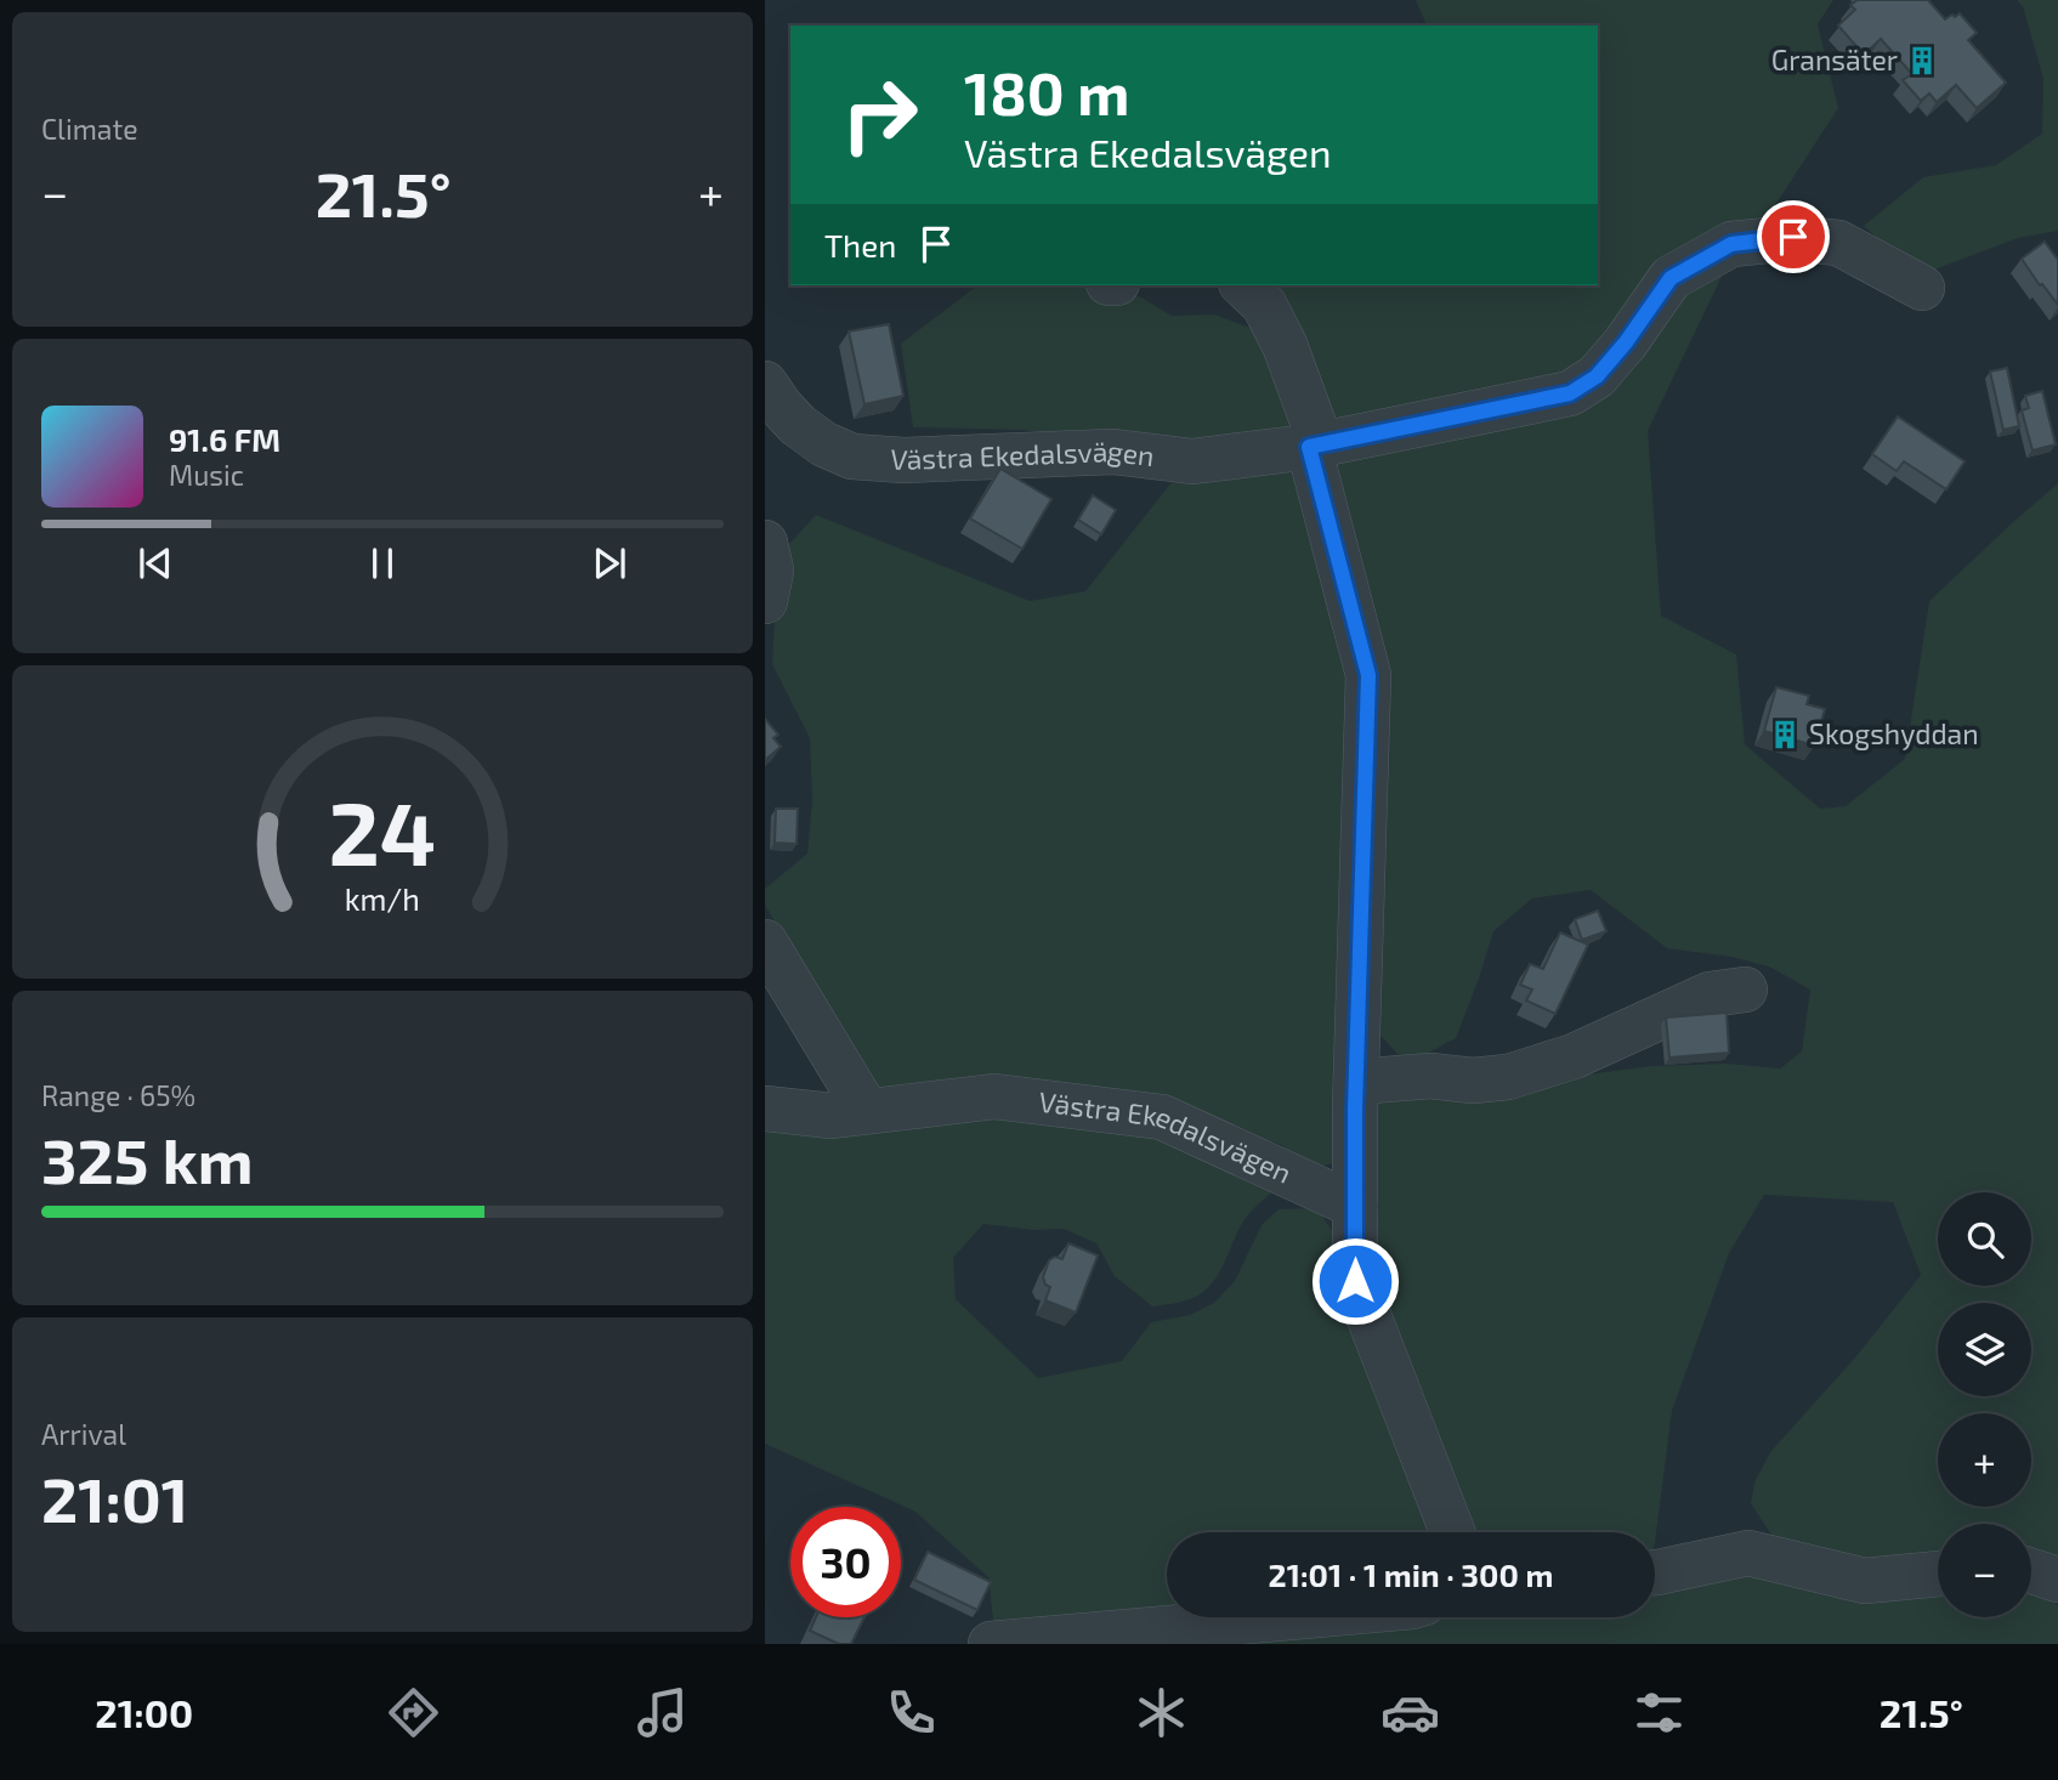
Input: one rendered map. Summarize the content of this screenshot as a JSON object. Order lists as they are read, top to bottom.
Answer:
{
  "streets": {
    "street": ["Västra Ekedalsvägen"]
  },
  "places": {
    "building": ["Gransäter", "Skogshyddan"]
  },
  "page": {
    "tile": [
      "Climate",
      ["Range · 65%", "325 km"],
      ["Arrival", "21:01"]
    ],
    "turn": ["180 m", "Västra Ekedalsvägen"],
    "heat": ["−", "21.5°", "+"],
    "then": "Then",
    "song": ["91.6 FM", "Music"],
    "map_buttons": ["+", "−"],
    "limit": "30",
    "trip": "21:01 · 1 min · 300 m",
    "tabs": ["21:00", "21.5°"],
    "gauge": ["24", "km/h"]
  }
}
